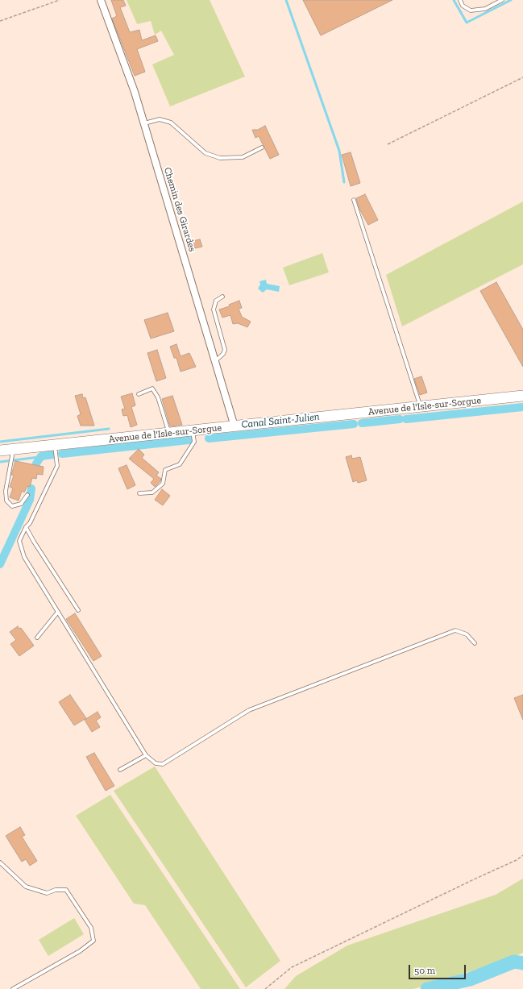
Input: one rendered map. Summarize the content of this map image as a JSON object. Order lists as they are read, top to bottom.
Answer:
{
  "streets": {
    "main road": ["Avenue de l'Isle-sur-Sorgue"],
    "street": ["Chemin des Girardes"]
  },
  "crossings": [
    ["Chemin des Girardes", "Avenue de l'Isle-sur-Sorgue"]
  ],
  "water": ["Canal Saint-Julien"],
  "scale_bar": "50 m"
}
